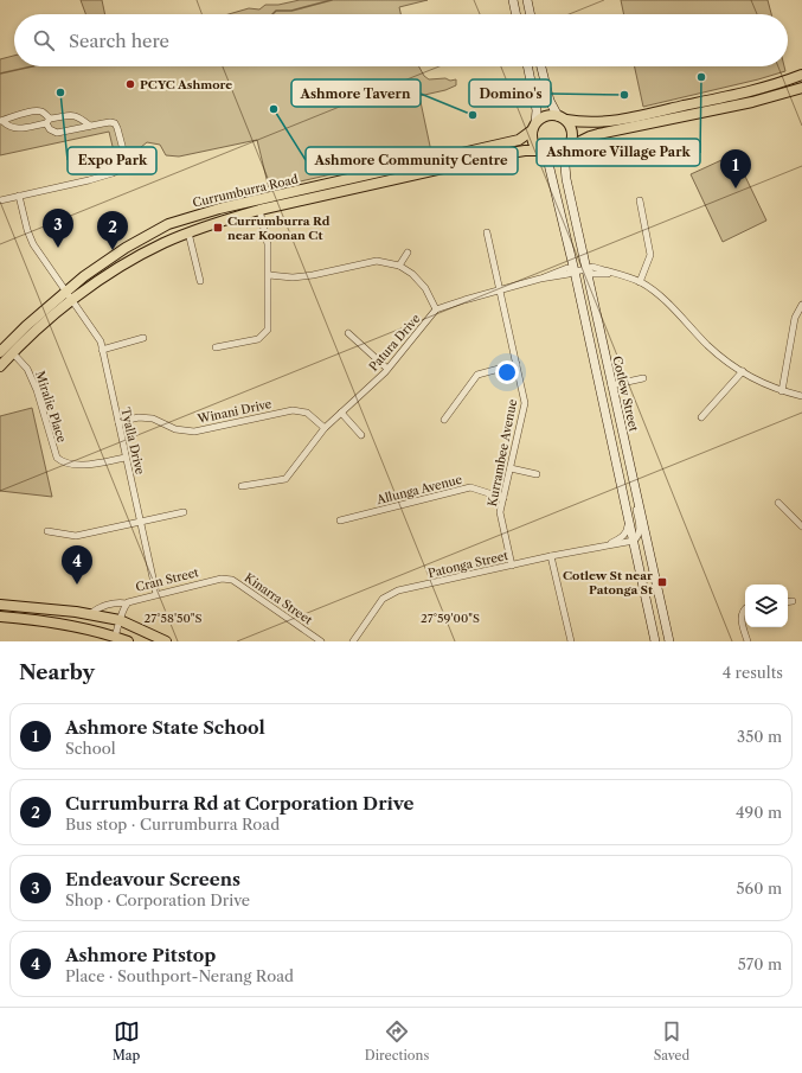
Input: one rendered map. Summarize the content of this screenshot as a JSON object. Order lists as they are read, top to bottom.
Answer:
{
  "streets": {
    "main road": ["Currumburra Road", "Cotlew Street"],
    "street": [
      "Patura Drive",
      "Miralie Place",
      "Winani Drive",
      "Tyalla Drive",
      "Kurrambee Avenue",
      "Allunga Avenue",
      "Patonga Street",
      "Cran Street",
      "Kinarra Street"
    ]
  },
  "crossings": [
    ["Currumburra Road", "Cotlew Street"],
    ["Currumburra Road", "Miralie Place"],
    ["Currumburra Road", "Tyalla Drive"],
    ["Patura Drive", "Cotlew Street"],
    ["Patura Drive", "Winani Drive"],
    ["Patura Drive", "Kurrambee Avenue"],
    ["Cotlew Street", "Patonga Street"],
    ["Miralie Place", "Tyalla Drive"],
    ["Winani Drive", "Tyalla Drive"],
    ["Tyalla Drive", "Cran Street"],
    ["Kurrambee Avenue", "Allunga Avenue"],
    ["Kurrambee Avenue", "Patonga Street"],
    ["Cran Street", "Kinarra Street"]
  ],
  "places": {
    "other": [
      "Ashmore Village Park",
      "PCYC Ashmore",
      "Expo Park",
      "Domino's",
      "Ashmore Community Centre",
      "Ashmore Tavern"
    ],
    "transit": ["Currumburra Rd near Koonan Ct", "Cotlew St near Patonga St"]
  },
  "page": {
    "search": "Search here",
    "pins": [
      "1",
      "3",
      "2",
      "4"
    ],
    "heading": ["Nearby", "4 results"],
    "list": [
      {
        "mark": "1",
        "name": "Ashmore State School",
        "note": "School",
        "value": "350 m"
      },
      {
        "mark": "2",
        "name": "Currumburra Rd at Corporation Drive",
        "note": "Bus stop · Currumburra Road",
        "value": "490 m"
      },
      {
        "mark": "3",
        "name": "Endeavour Screens",
        "note": "Shop · Corporation Drive",
        "value": "560 m"
      },
      {
        "mark": "4",
        "name": "Ashmore Pitstop",
        "note": "Place · Southport-Nerang Road",
        "value": "570 m"
      }
    ],
    "nav": ["Map", "Directions", "Saved"]
  },
  "coordinates": ["27°58'50\"S", "27°59'00\"S"]
}
